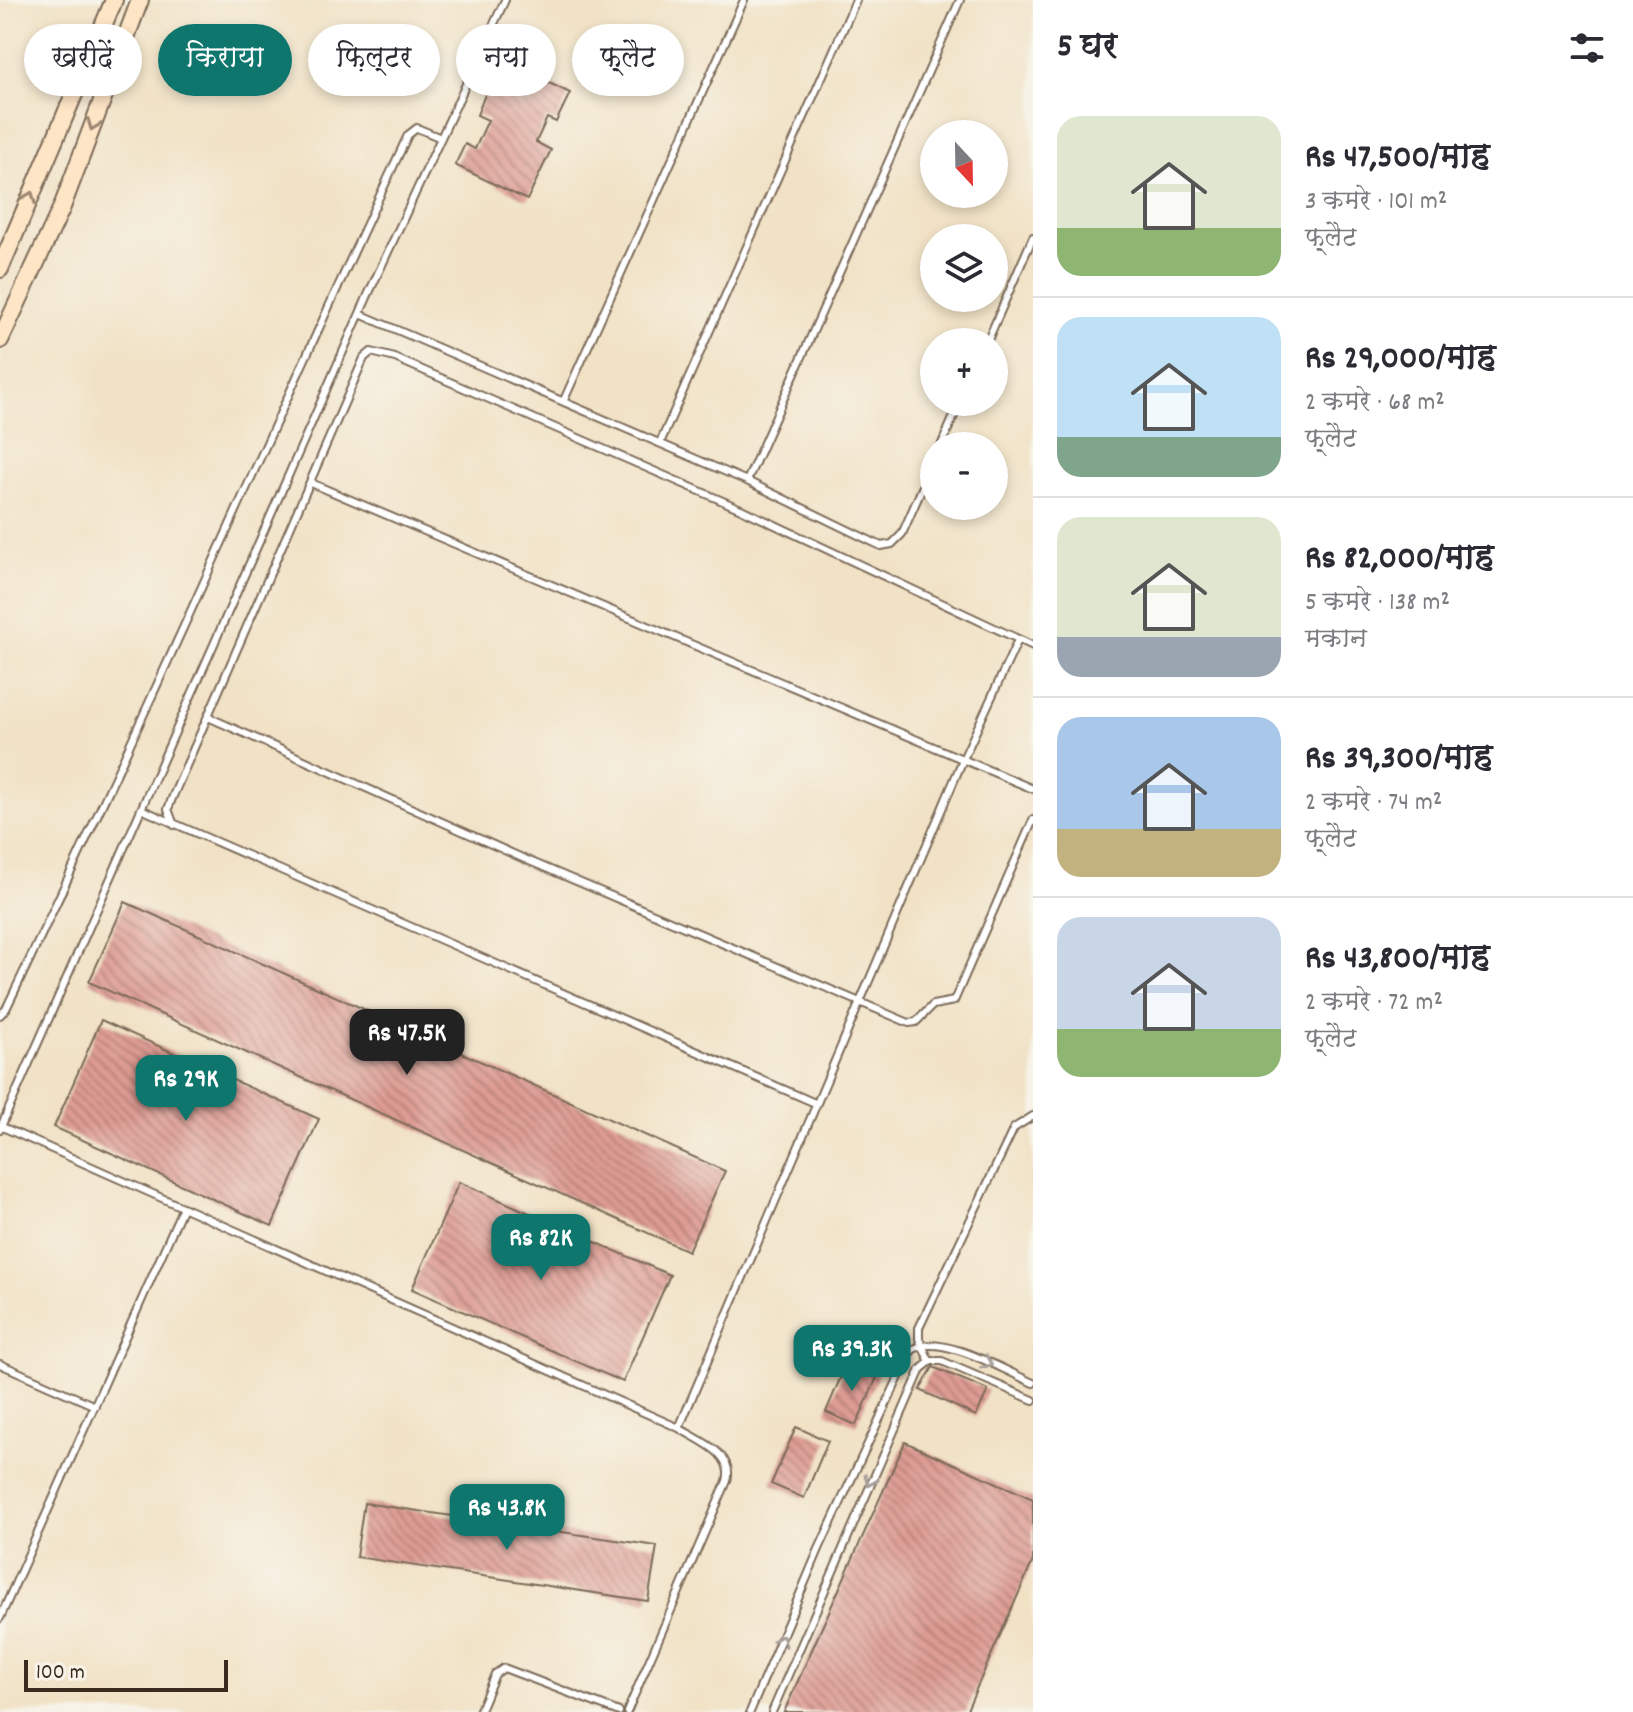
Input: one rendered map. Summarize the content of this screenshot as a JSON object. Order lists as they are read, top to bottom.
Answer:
{
  "scale_bar": "100 m",
  "north": "bottom",
  "page": {
    "heading": "5 घर",
    "chip": [
      "खरीदें",
      "किराया",
      "फ़िल्टर",
      "नया",
      "फ़्लैट"
    ],
    "list": [
      {
        "name": "Rs 47,500/माह",
        "note": "3 कमरे · 101 m² · फ़्लैट"
      },
      {
        "name": "Rs 29,000/माह",
        "note": "2 कमरे · 68 m² · फ़्लैट"
      },
      {
        "name": "Rs 82,000/माह",
        "note": "5 कमरे · 138 m² · मकान"
      },
      {
        "name": "Rs 39,300/माह",
        "note": "2 कमरे · 74 m² · फ़्लैट"
      },
      {
        "name": "Rs 43,800/माह",
        "note": "2 कमरे · 72 m² · फ़्लैट"
      }
    ],
    "map_buttons": ["+", "−"],
    "price": [
      "Rs 47.5K",
      "Rs 29K",
      "Rs 82K",
      "Rs 39.3K",
      "Rs 43.8K"
    ],
    "scale": "100 m"
  }
}
